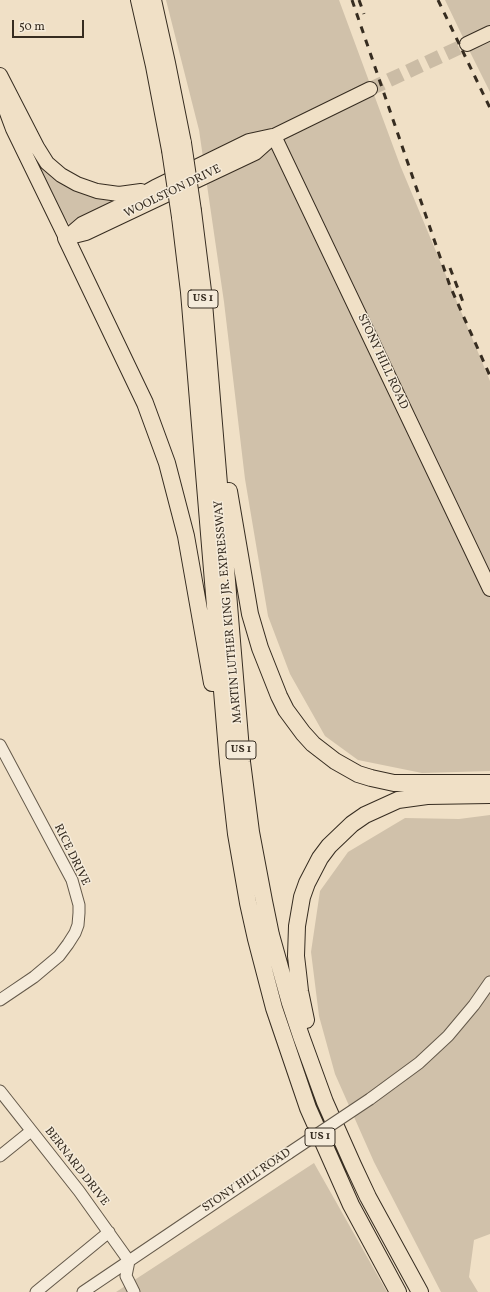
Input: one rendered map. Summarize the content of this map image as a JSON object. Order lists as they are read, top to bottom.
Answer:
{
  "streets": {
    "highway": ["US 1", "MARTIN LUTHER KING JR. EXPRESSWAY"],
    "main road": ["WOOLSTON DRIVE", "STONY HILL ROAD"],
    "street": ["RICE DRIVE", "BERNARD DRIVE"]
  },
  "crossings": [
    ["WOOLSTON DRIVE", "STONY HILL ROAD"],
    ["STONY HILL ROAD", "BERNARD DRIVE"]
  ],
  "scale_bar": "50 m"
}
